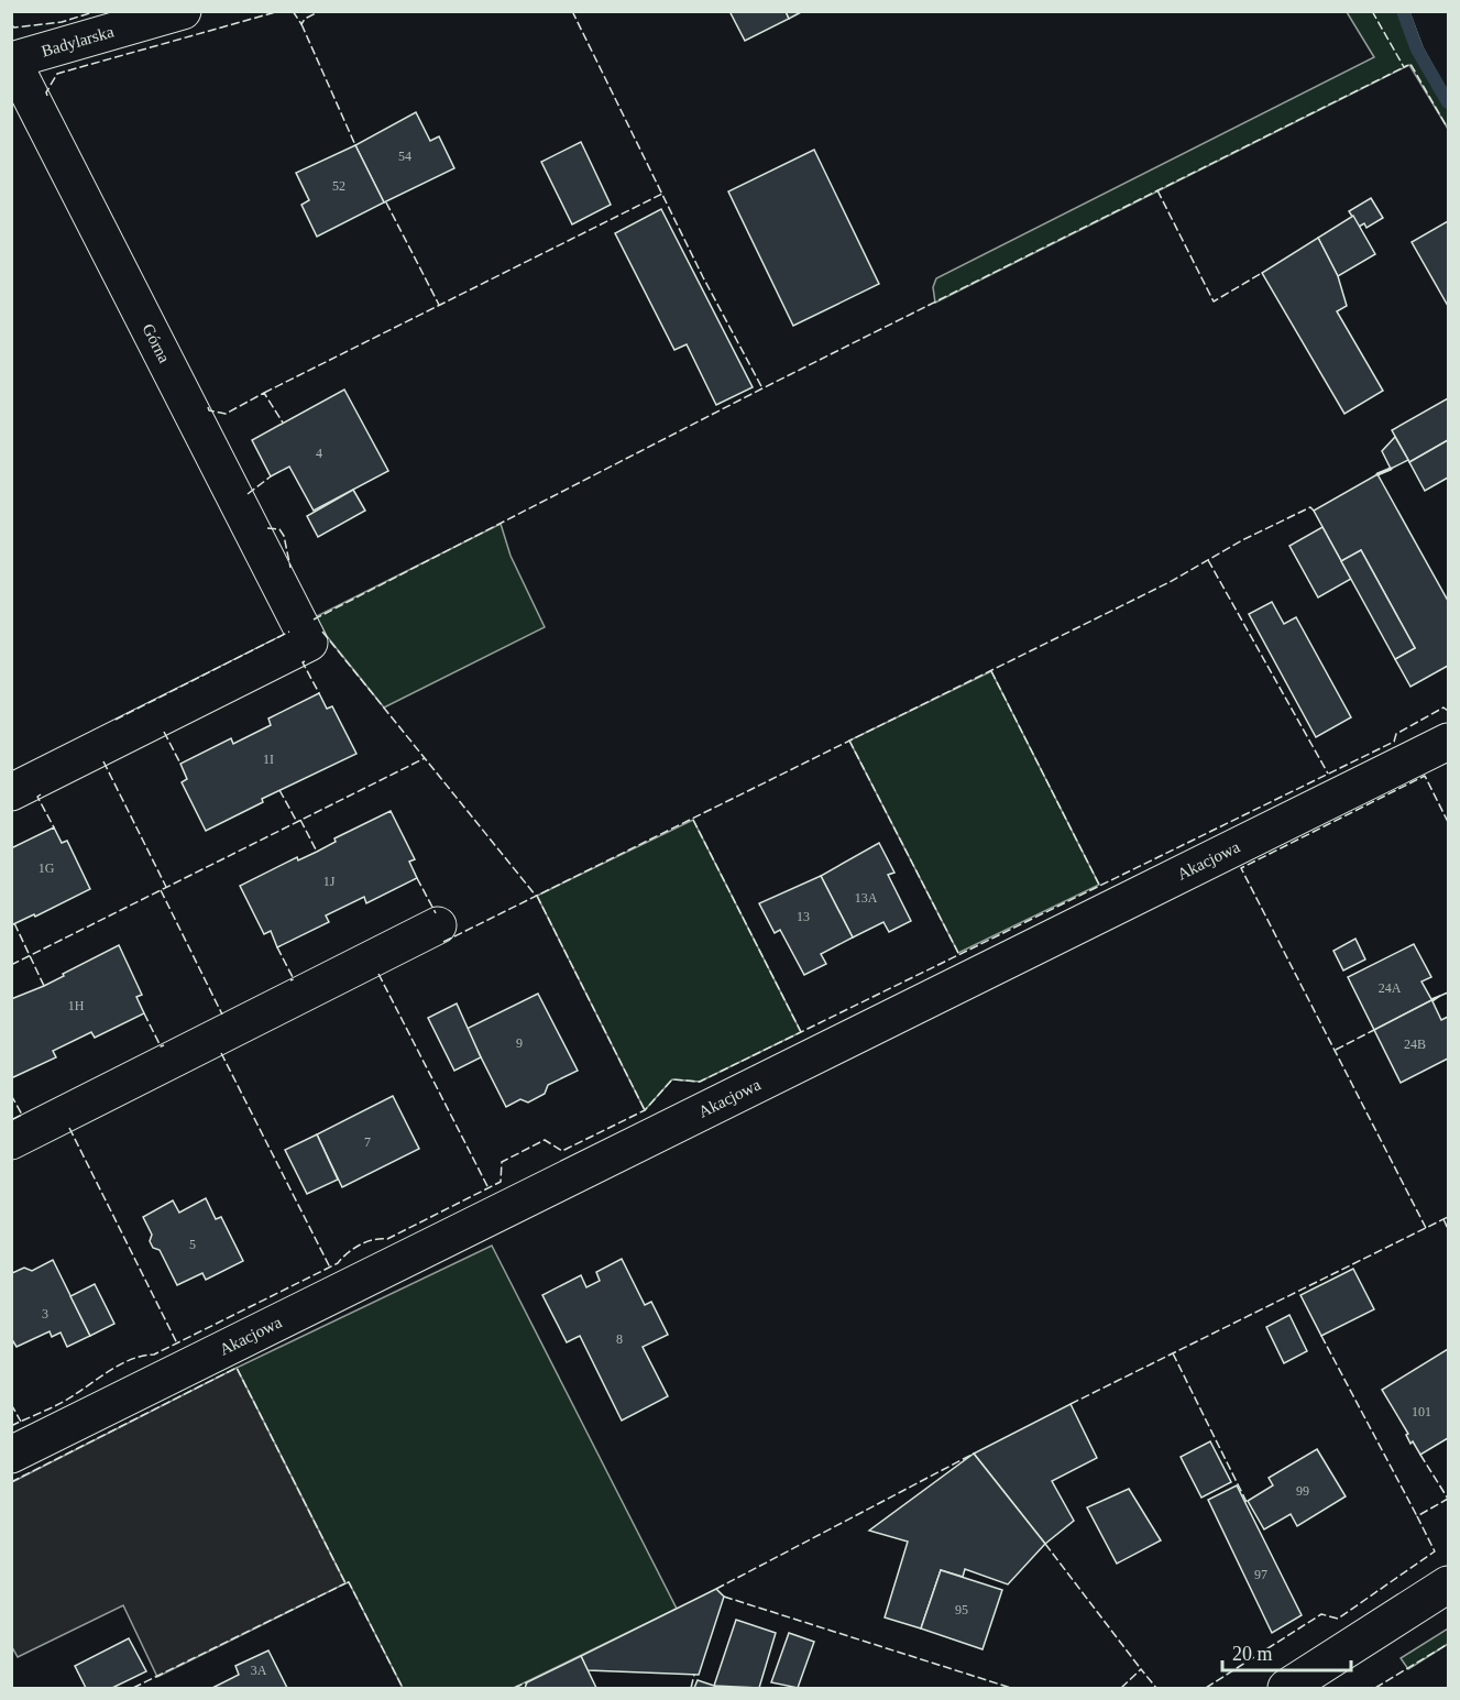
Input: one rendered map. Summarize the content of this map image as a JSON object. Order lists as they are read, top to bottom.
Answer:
{
  "streets": {
    "street": ["Badylarska", "Górna", "Akacjowa"]
  },
  "crossings": [
    ["Badylarska", "Górna"]
  ],
  "house_numbers": [
    "54",
    "52",
    "4",
    "1I",
    "1G",
    "1J",
    "13A",
    "13",
    "24A",
    "1H",
    "9",
    "24B",
    "7",
    "5",
    "3",
    "8",
    "101",
    "99",
    "97",
    "95",
    "3A"
  ],
  "scale_bar": "20 m"
}
